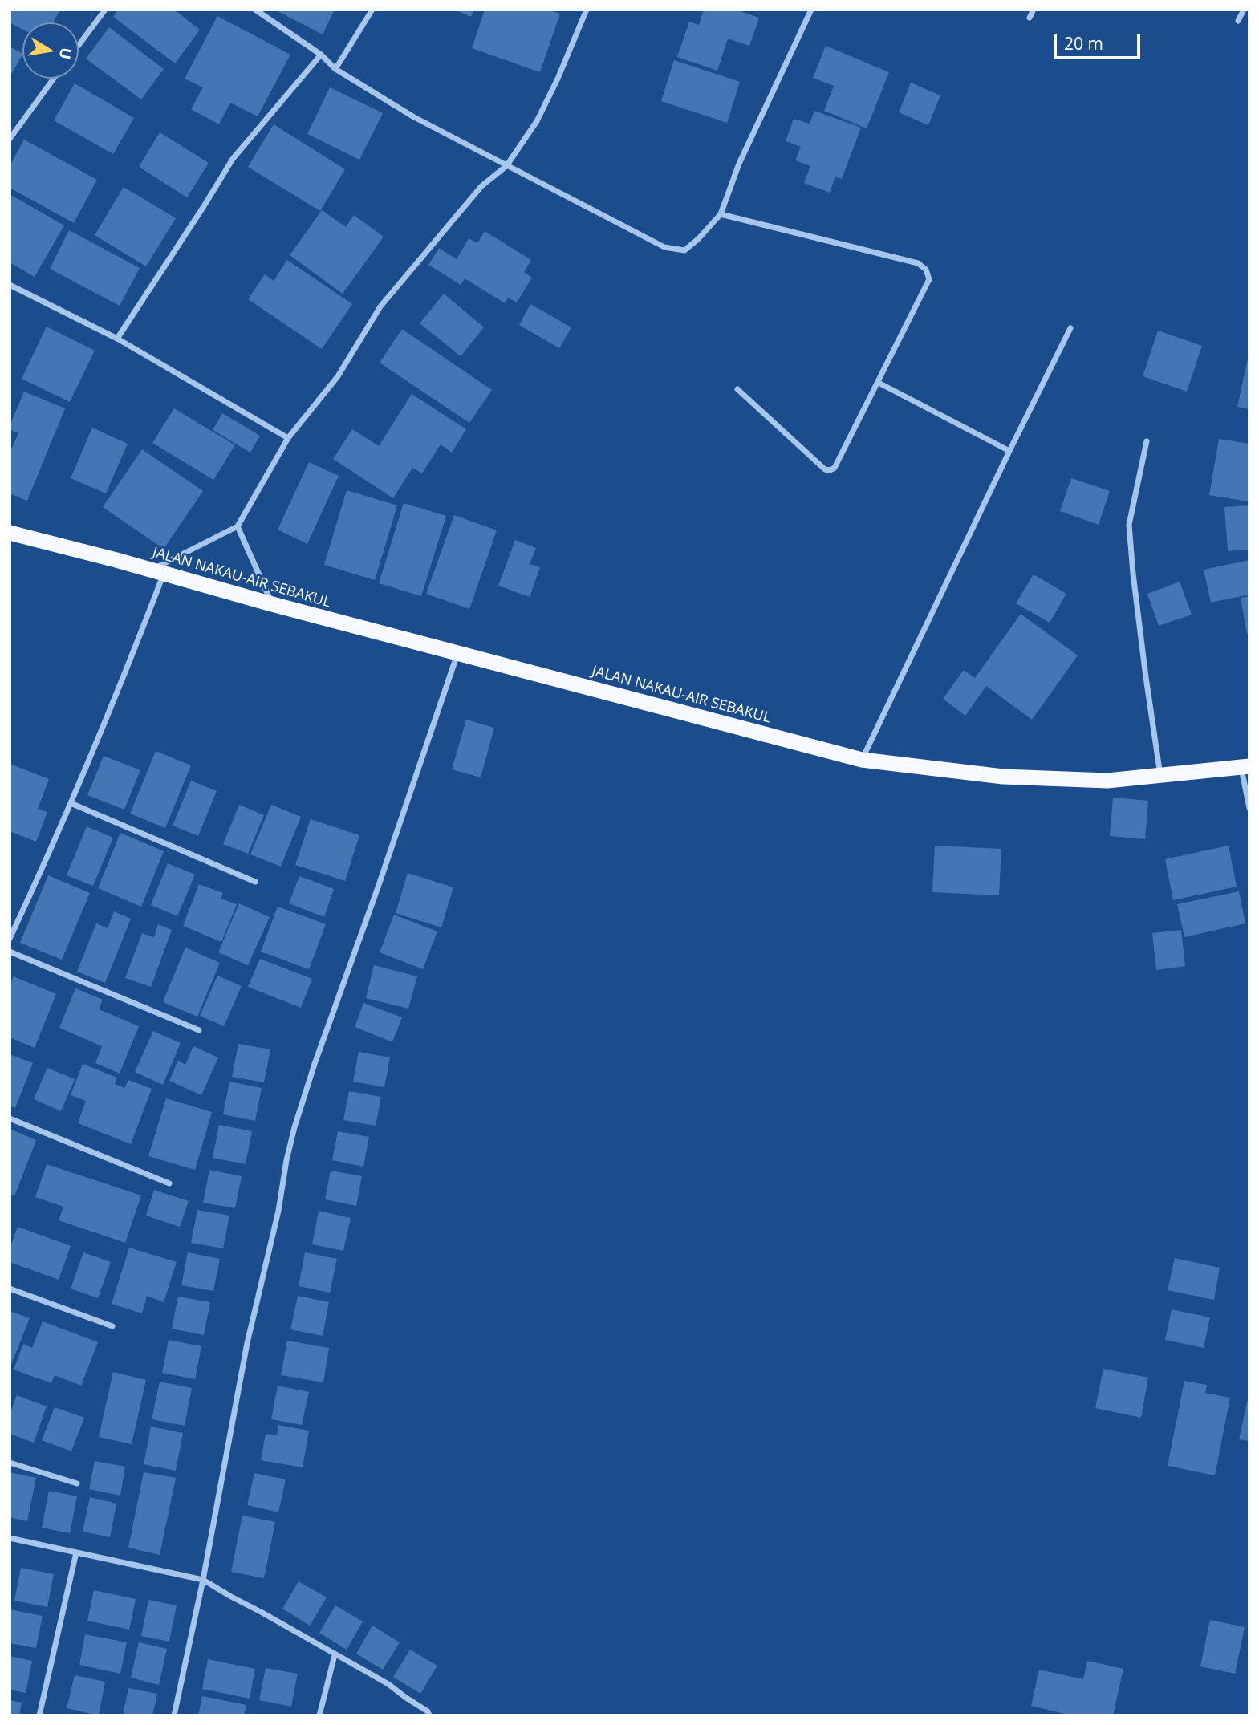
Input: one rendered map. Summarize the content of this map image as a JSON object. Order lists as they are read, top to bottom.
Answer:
{
  "streets": {
    "highway": ["JALAN NAKAU-AIR SEBAKUL"]
  },
  "scale_bar": "20 m",
  "north": "right"
}
